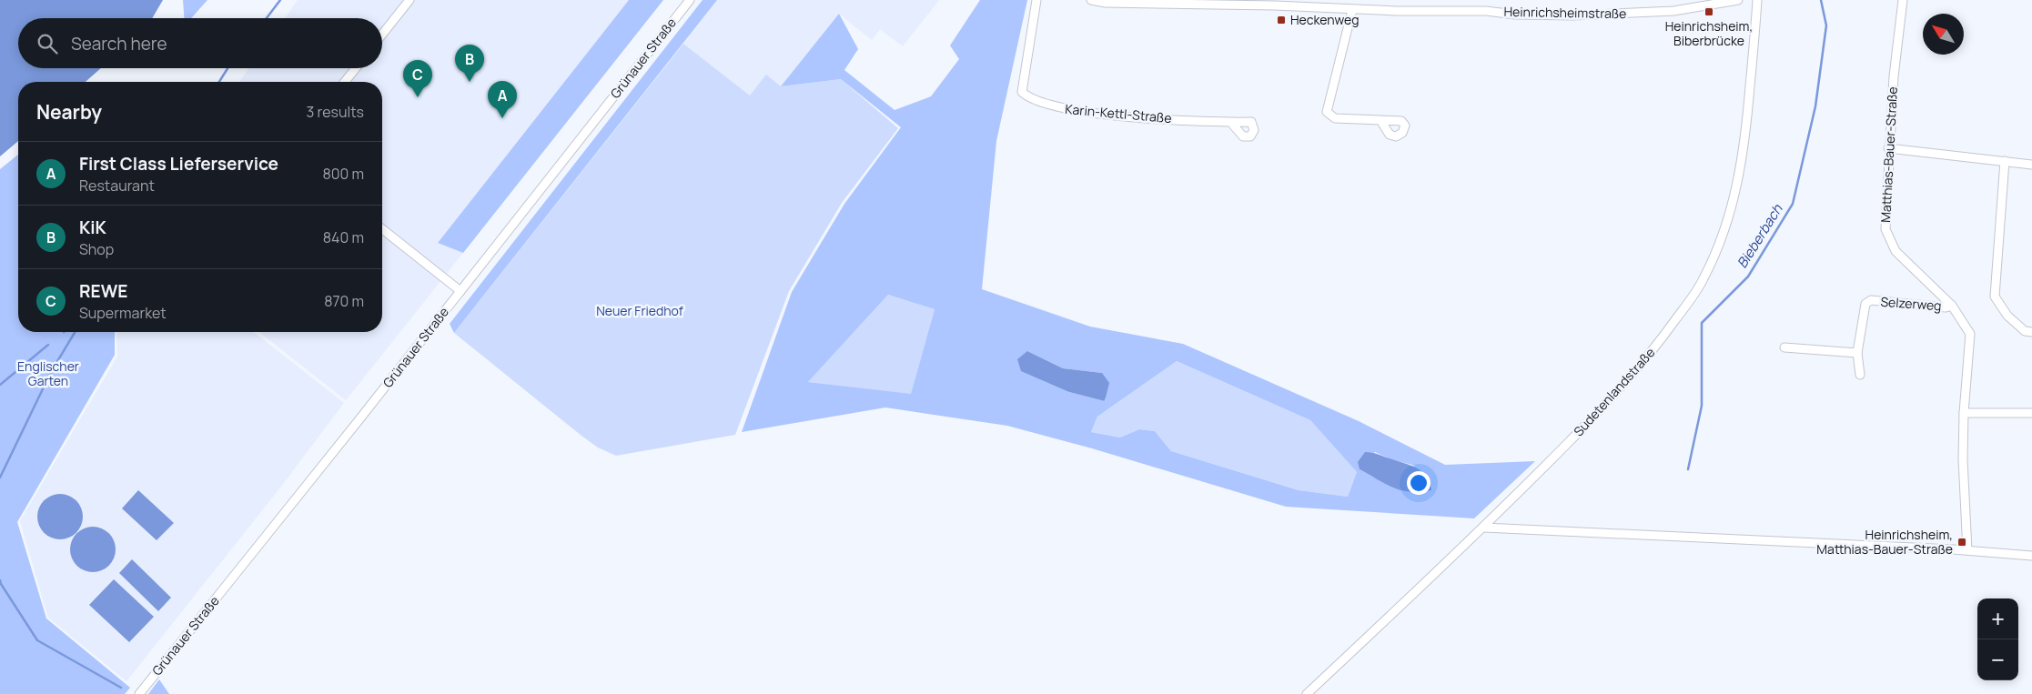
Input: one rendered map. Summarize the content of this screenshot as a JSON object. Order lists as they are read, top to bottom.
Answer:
{
  "streets": {
    "street": [
      "Heinrichsheimstraße",
      "Grünauer Straße",
      "Karin-Kettl-Straße",
      "Matthias-Bauer-Straße",
      "Selzerweg",
      "Sudetenlandstraße"
    ]
  },
  "crossings": [
    ["Matthias-Bauer-Straße", "Selzerweg"]
  ],
  "water": ["Bieberbach"],
  "parks": ["Neuer Friedhof", "Englischer Garten"],
  "places": {
    "transit": ["Heinrichsheim, Biberbrücke", "Heckenweg", "Heinrichsheim, Matthias-Bauer-Straße"]
  },
  "north": "top left",
  "page": {
    "search": "Search here",
    "pins": ["B", "C", "A"],
    "heading": ["Nearby", "3 results"],
    "list": [
      {
        "mark": "A",
        "name": "First Class Lieferservice",
        "note": "Restaurant",
        "value": "800 m"
      },
      {
        "mark": "B",
        "name": "KiK",
        "note": "Shop",
        "value": "840 m"
      },
      {
        "mark": "C",
        "name": "REWE",
        "note": "Supermarket",
        "value": "870 m"
      }
    ],
    "map_buttons": ["+", "−"]
  }
}
